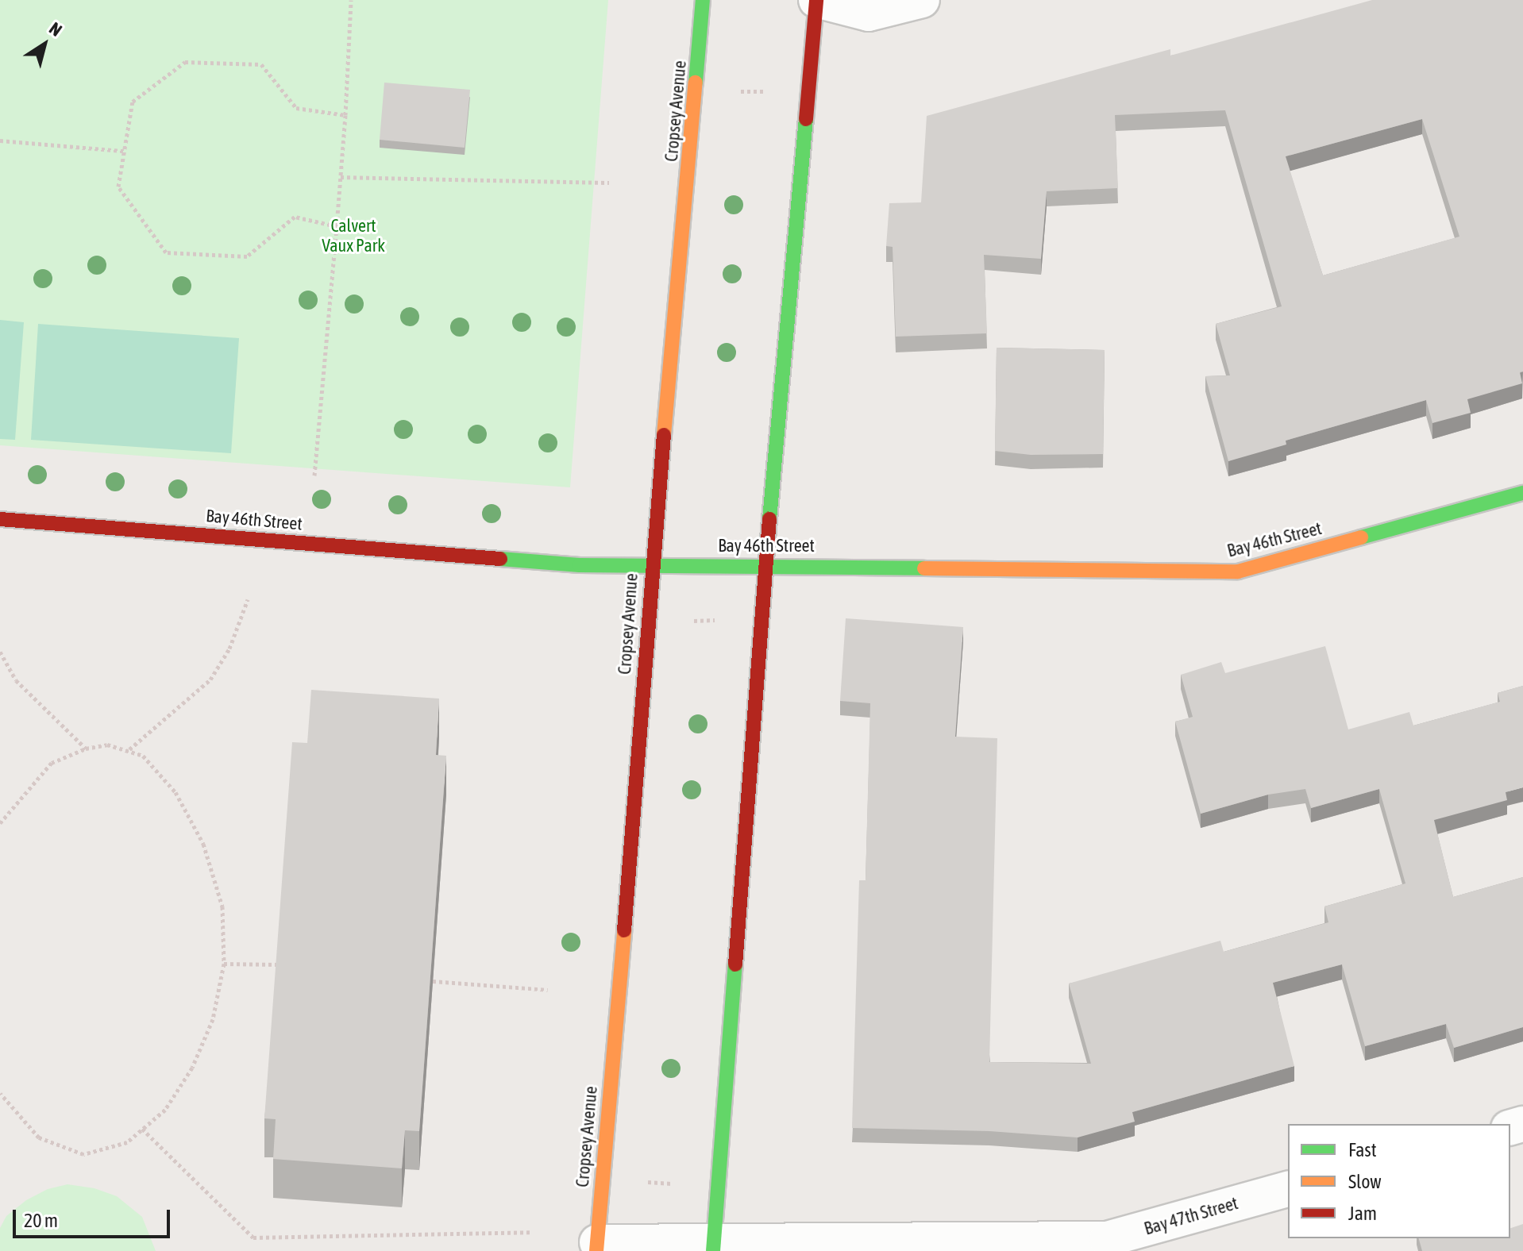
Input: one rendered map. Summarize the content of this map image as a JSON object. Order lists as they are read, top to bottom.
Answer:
{
  "streets": {
    "main road": ["Cropsey Avenue", "Bay 46th Street"],
    "street": ["Bay 47th Street"]
  },
  "crossings": [
    ["Cropsey Avenue", "Bay 46th Street"],
    ["Cropsey Avenue", "Bay 47th Street"]
  ],
  "parks": ["Calvert Vaux Park"],
  "legend": ["Fast", "Slow", "Jam"],
  "scale_bar": "20 m",
  "north": "top right"
}
